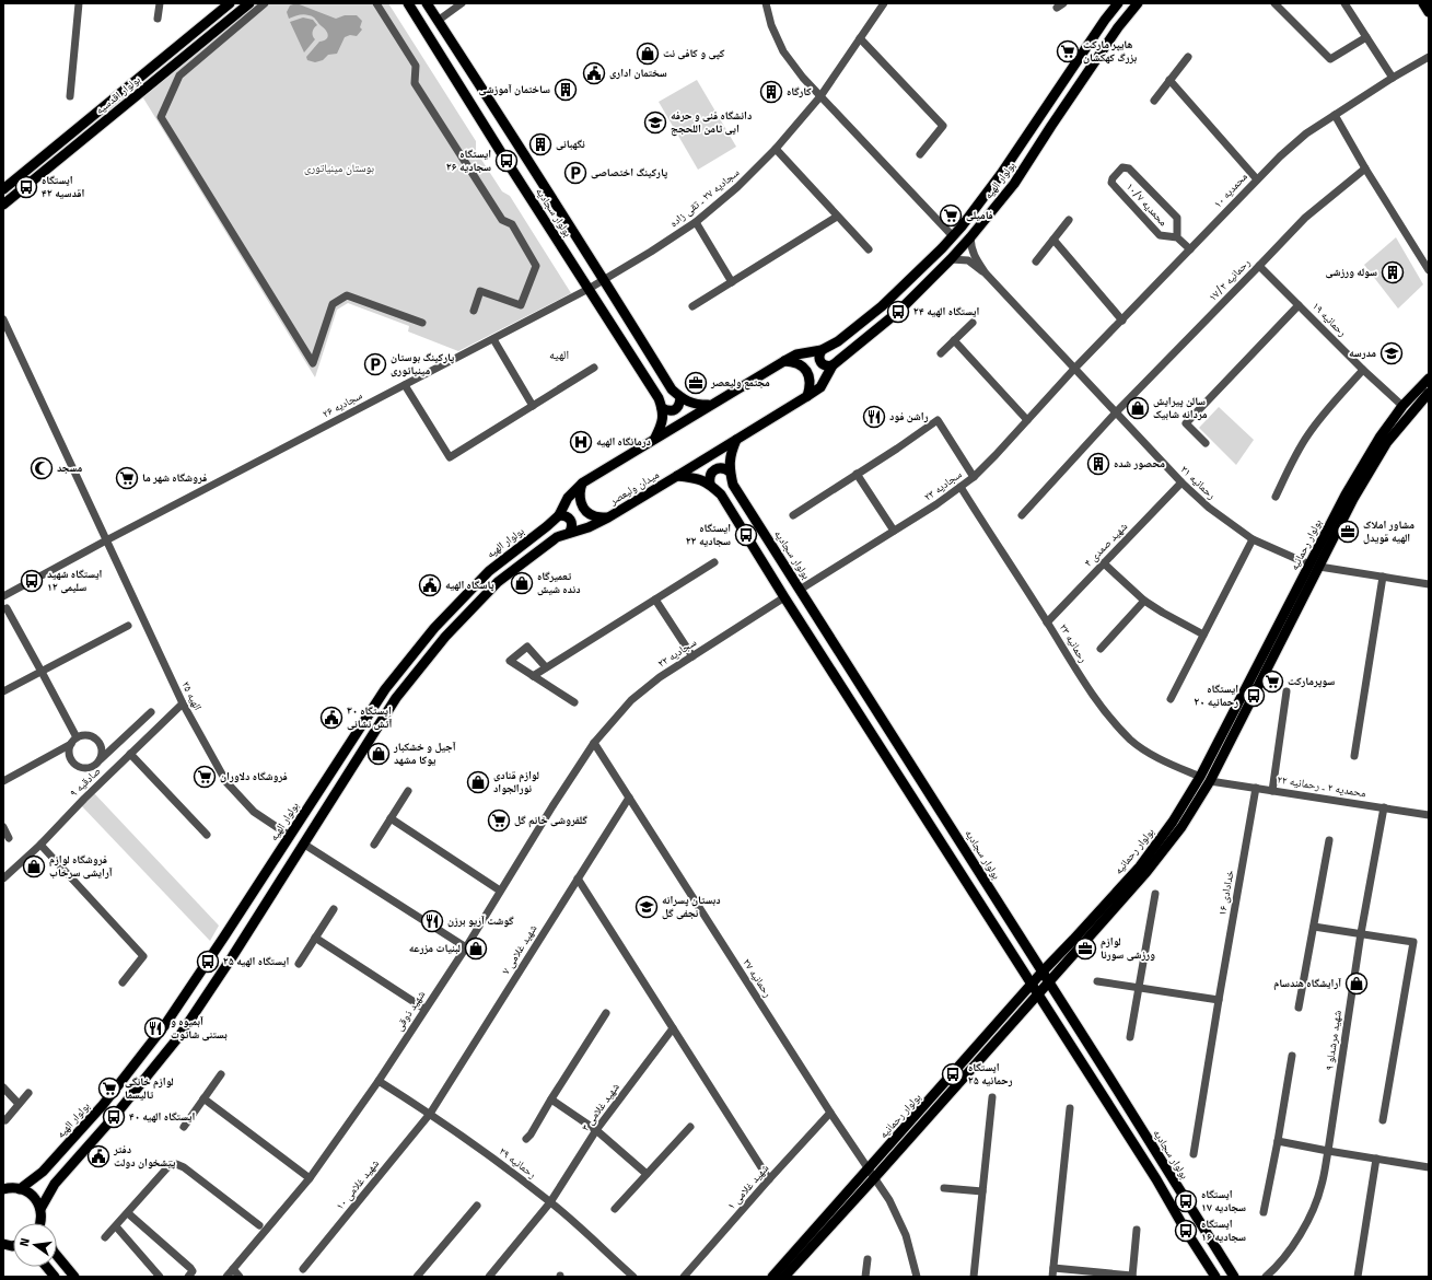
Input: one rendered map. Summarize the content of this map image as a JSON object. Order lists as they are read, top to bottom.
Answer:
{
  "streets": {
    "main road": [
      "بولوار اقدسیه",
      "بولوار الهیه",
      "بولوار سجادیه",
      "میدان ولیعصر",
      "بولوار رحمانیه"
    ],
    "street": [
      "محمدیه ۱۰",
      "سجادیه ۲۷ ـ تقی زاده",
      "محمدیه ۱۰/۷",
      "رحمانیه ۱۷/۲",
      "رحمانیه ۱۹",
      "سجادیه ۲۶",
      "رحمانیه ۲۱",
      "سجادیه ۲۳",
      "شهید صمدی ۴",
      "رحمانیه ۲۳",
      "سجادیه ۲۲",
      "الهیه ۲۵",
      "صادقیه ۹",
      "محمدیه ۲ ـ رحمانیه ۲۲",
      "خدادادی ۱۶",
      "شهید غلامی ۷",
      "رحمانیه ۲۷",
      "شهید ذوقی",
      "شهید مرشدلو ۹",
      "شهید غلامی ۳",
      "رحمانیه ۲۹",
      "شهید غلامی ۱۰",
      "شهید غلامی ۱"
    ]
  },
  "crossings": [
    ["بولوار الهیه", "میدان ولیعصر"],
    ["بولوار الهیه", "الهیه ۲۵"],
    ["محمدیه ۱۰", "محمدیه ۱۰/۷"],
    ["محمدیه ۱۰", "رحمانیه ۲۱"],
    ["محمدیه ۱۰", "سجادیه ۲۳"],
    ["سجادیه ۲۷ ـ تقی زاده", "بولوار سجادیه"],
    ["سجادیه ۲۷ ـ تقی زاده", "سجادیه ۲۶"],
    ["بولوار سجادیه", "سجادیه ۲۶"],
    ["بولوار سجادیه", "سجادیه ۲۳"],
    ["بولوار سجادیه", "میدان ولیعصر"],
    ["بولوار سجادیه", "بولوار رحمانیه"],
    ["رحمانیه ۱۷/۲", "رحمانیه ۱۹"],
    ["رحمانیه ۱۷/۲", "رحمانیه ۲۱"],
    ["رحمانیه ۱۹", "بولوار رحمانیه"],
    ["سجادیه ۲۶", "الهیه ۲۵"],
    ["رحمانیه ۲۱", "سجادیه ۲۳"],
    ["رحمانیه ۲۱", "شهید صمدی ۴"],
    ["رحمانیه ۲۱", "بولوار رحمانیه"],
    ["سجادیه ۲۳", "رحمانیه ۲۳"],
    ["شهید صمدی ۴", "رحمانیه ۲۳"],
    ["بولوار رحمانیه", "رحمانیه ۲۳"],
    ["بولوار رحمانیه", "محمدیه ۲ ـ رحمانیه ۲۲"],
    ["بولوار رحمانیه", "رحمانیه ۲۷"],
    ["رحمانیه ۲۳", "محمدیه ۲ ـ رحمانیه ۲۲"],
    ["سجادیه ۲۲", "رحمانیه ۲۷"],
    ["سجادیه ۲۲", "شهید ذوقی"],
    ["الهیه ۲۵", "صادقیه ۹"],
    ["محمدیه ۲ ـ رحمانیه ۲۲", "خدادادی ۱۶"],
    ["محمدیه ۲ ـ رحمانیه ۲۲", "شهید مرشدلو ۹"],
    ["شهید غلامی ۷", "رحمانیه ۲۷"],
    ["شهید غلامی ۷", "رحمانیه ۲۹"],
    ["شهید غلامی ۷", "شهید غلامی ۱۰"],
    ["رحمانیه ۲۷", "شهید ذوقی"],
    ["رحمانیه ۲۷", "شهید غلامی ۱"],
    ["شهید ذوقی", "رحمانیه ۲۹"],
    ["شهید غلامی ۳", "رحمانیه ۲۹"],
    ["رحمانیه ۲۹", "شهید غلامی ۱۰"]
  ],
  "districts": ["الهیه"],
  "parks": ["بوستان مینیاتوری"],
  "places": {
    "supermarket": [
      "هایپر مارکت بزرگ کهکشان",
      "فامیلی",
      "فروشگاه شهر ما",
      "سوپرمارکت",
      "فروشگاه دلاوران",
      "گلفروشی خانم گل",
      "لوازم خانگی تالیسما"
    ],
    "shop": [
      "کپی و کافی نت",
      "سالن پیرایش مردانه شابیک",
      "تعمیرگاه دنده شیش",
      "آجیل و خشکبار یوکا مشهد",
      "لوازم قنادی نورالجواد",
      "فروشگاه لوازم آرایشی سرخاب",
      "لبنیات مزرعه",
      "آرایشگاه هندسام"
    ],
    "public building": [
      "سختمان اداری",
      "پاسگاه الهیه",
      "ایستگاه ۳۰ آتش نشانی",
      "دفتر پیشخوان دولت"
    ],
    "building": [
      "ساختمان آموزشی",
      "کارگاه",
      "نگهبانی",
      "سوله ورزشی",
      "محصور شده"
    ],
    "school or university": ["دانشگاه فنی و حرفه ایی ثامن اللحجج", "مدرسه", "دبستان پسرانه نجفی گل"],
    "bus stop": [
      "ایستگاه سجادیه ۲۶",
      "ایستگاه اقدسیه ۴۲",
      "ایستگاه الهیه ۲۴",
      "ایستگاه سجادیه ۲۲",
      "ایستگاه شهید سلیمی ۱۲",
      "ایستگاه رحمانیه ۲۰",
      "ایستگاه الهیه ۲۵",
      "ایستگاه رحمانیه ۲۵",
      "ایستگاه الهیه ۴۰",
      "ایستگاه سجادیه ۱۷",
      "ایستگاه سجادیه ۱۶"
    ],
    "parking": ["پارکینگ اختصاصی", "پارکینگ بوستان مینیاتوری"],
    "office": ["مجتمع ولیعصر", "مشاور املاک الهیه قویدل", "لوازم ورزشی سورنا"],
    "restaurant": ["راشن فود", "گوشت آریو برزن", "آبمیوه و بستنی شاتوت"],
    "hospital": ["درمانگاه الهیه"],
    "mosque": ["مسجد"]
  },
  "north": "left"
}
